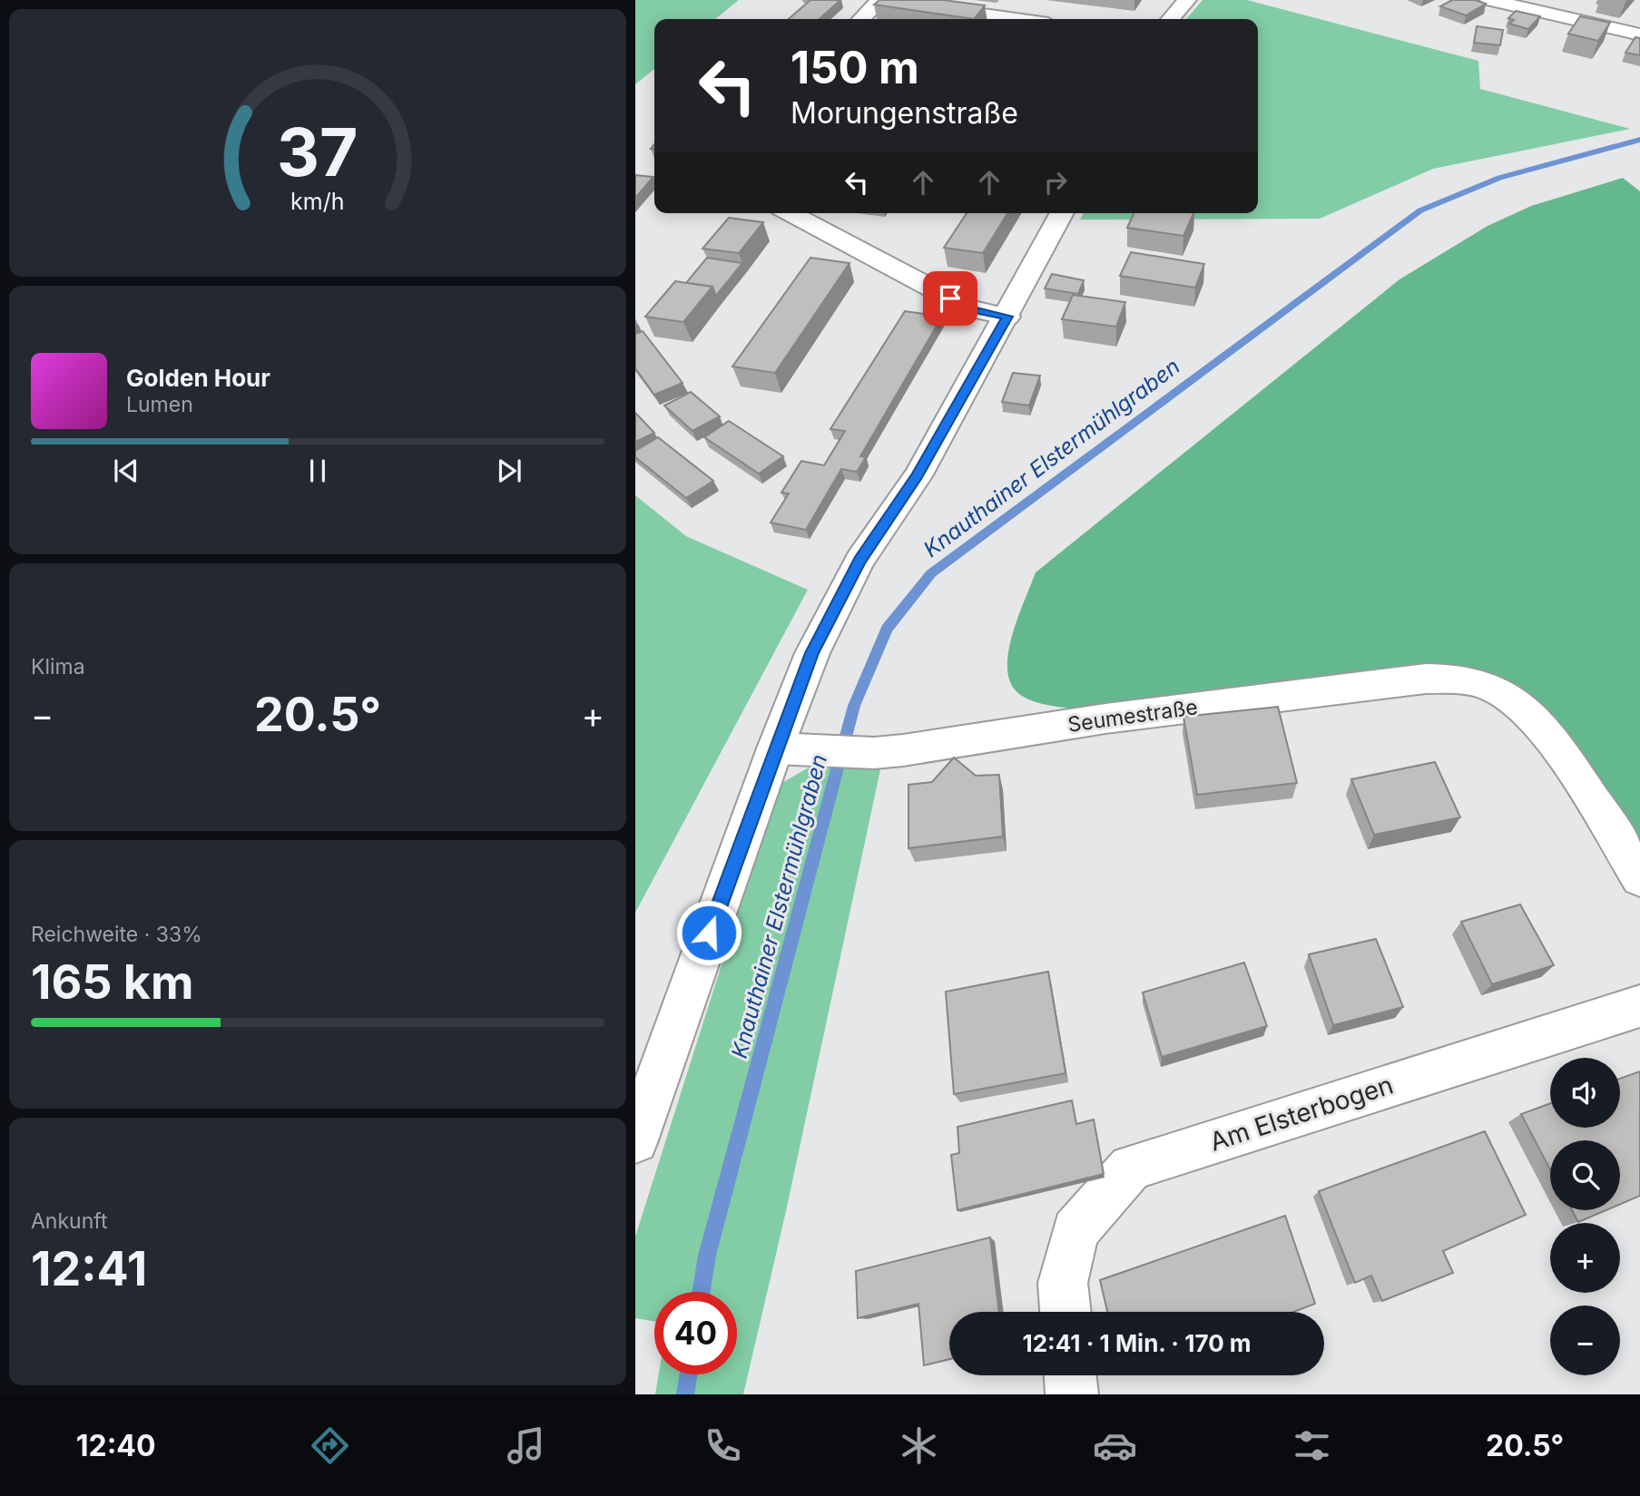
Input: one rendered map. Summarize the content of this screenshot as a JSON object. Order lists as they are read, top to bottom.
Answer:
{
  "streets": {
    "street": ["Seumestraße", "Am Elsterbogen"]
  },
  "water": ["Knauthainer Elstermühlgraben"],
  "page": {
    "turn": ["150 m", "Morungenstraße"],
    "song": ["Golden Hour", "Lumen"],
    "tile": [
      "Klima",
      ["Reichweite · 33%", "165 km"],
      ["Ankunft", "12:41"]
    ],
    "heat": ["−", "20.5°", "+"],
    "map_buttons": ["+", "−"],
    "limit": "40",
    "trip": "12:41 · 1 Min. · 170 m",
    "tabs": ["12:40", "20.5°"],
    "gauge": ["37", "km/h"]
  }
}
